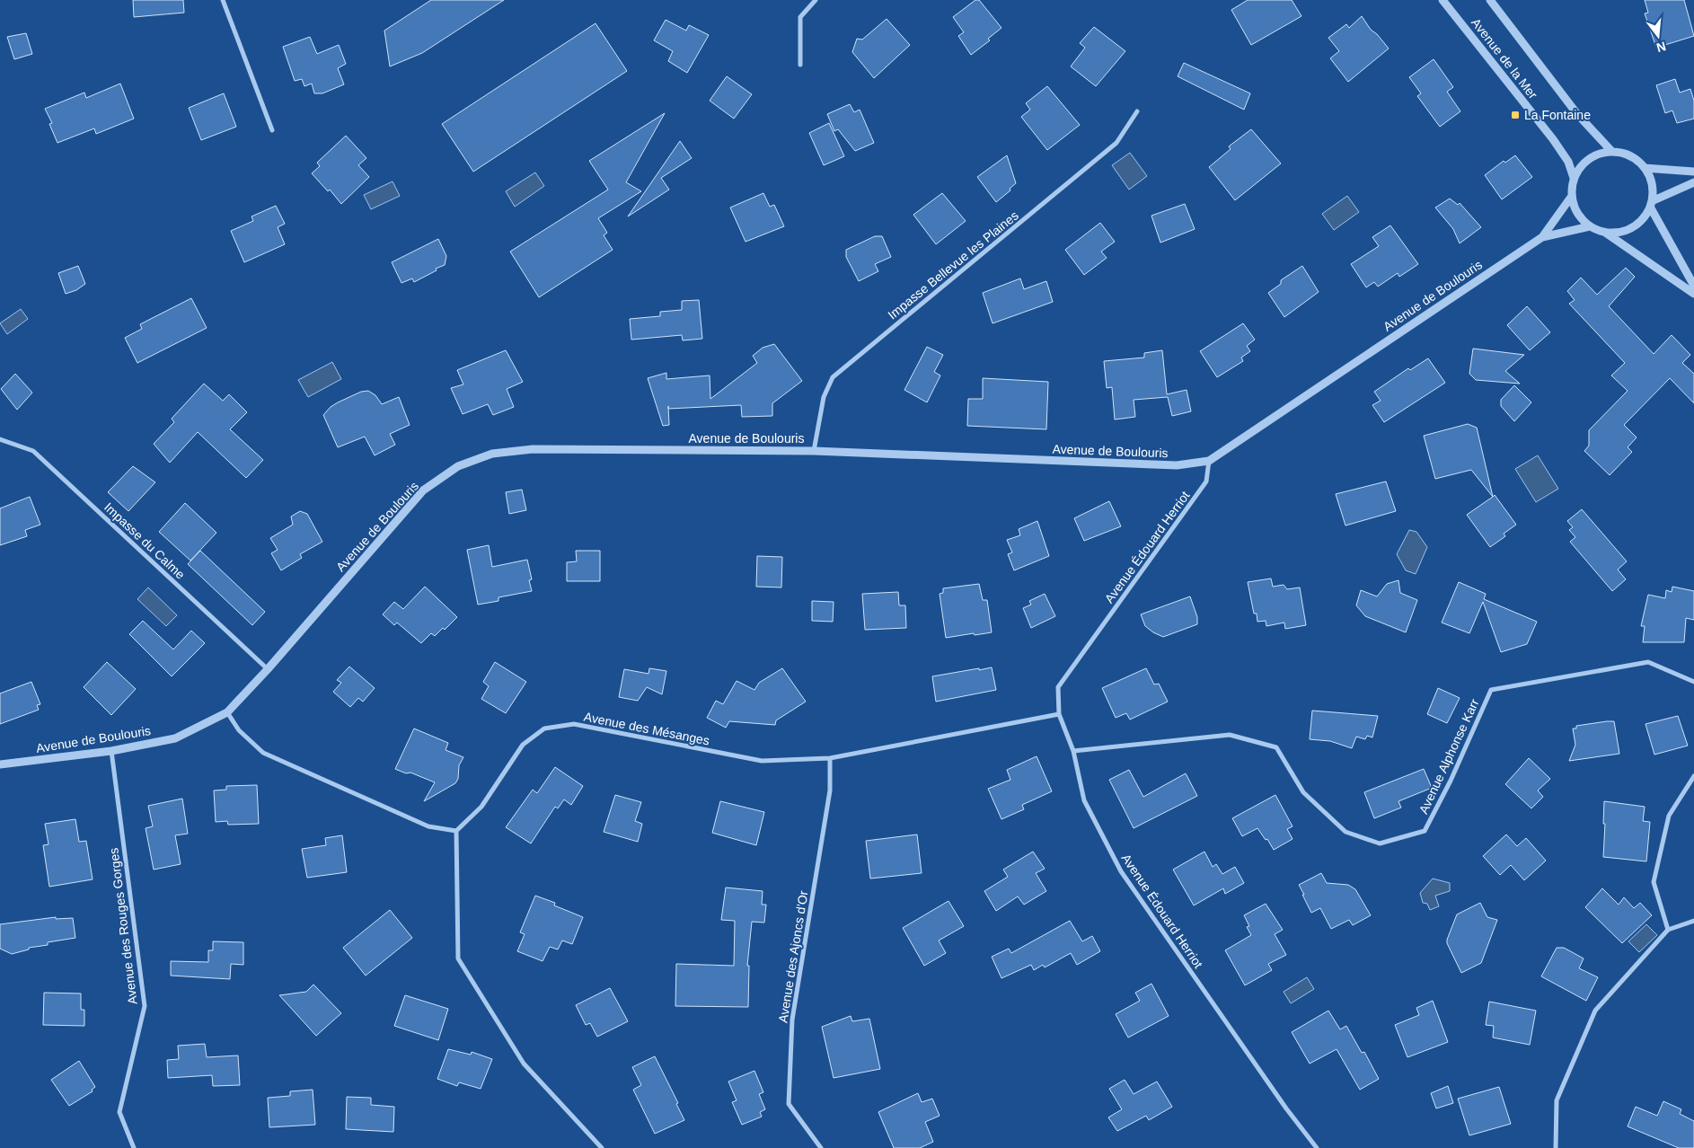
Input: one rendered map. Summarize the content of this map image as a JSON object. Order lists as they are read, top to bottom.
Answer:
{
  "streets": {
    "street": [
      "Avenue de la Mer",
      "Impasse Bellevue les Plaines",
      "Avenue de Boulouris",
      "Impasse du Calme",
      "Avenue Édouard Herriot",
      "Avenue des Mésanges",
      "Avenue Alphonse Karr",
      "Avenue des Rouges Gorges",
      "Avenue des Ajoncs d'Or"
    ]
  },
  "crossings": [
    ["Avenue de la Mer", "Avenue de Boulouris"],
    ["Impasse Bellevue les Plaines", "Avenue de Boulouris"],
    ["Avenue de Boulouris", "Impasse du Calme"],
    ["Avenue de Boulouris", "Avenue Édouard Herriot"],
    ["Avenue de Boulouris", "Avenue des Rouges Gorges"],
    ["Avenue Édouard Herriot", "Avenue des Mésanges"],
    ["Avenue Édouard Herriot", "Avenue Alphonse Karr"],
    ["Avenue des Mésanges", "Avenue des Ajoncs d'Or"]
  ],
  "places": {
    "transit": ["La Fontaine"]
  },
  "north": "bottom"
}
